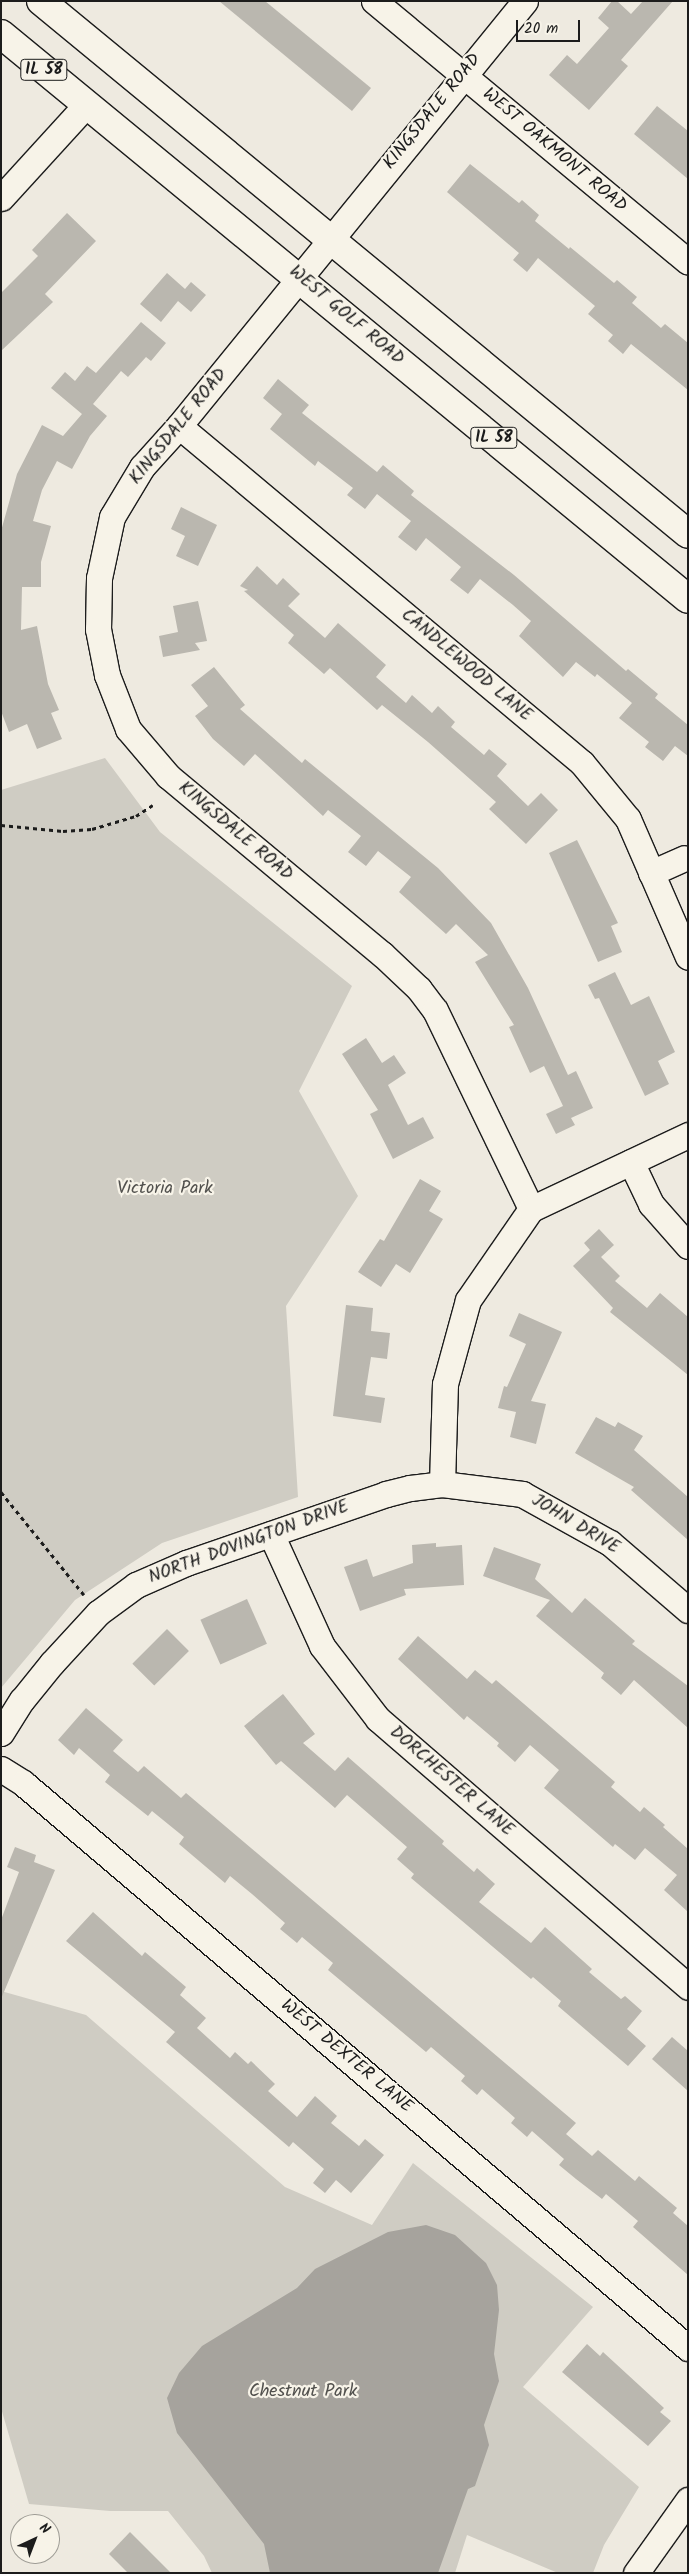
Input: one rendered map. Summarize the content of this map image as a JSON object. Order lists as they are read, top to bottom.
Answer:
{
  "streets": {
    "main road": ["IL 58", "WEST GOLF ROAD"],
    "street": [
      "KINGSDALE ROAD",
      "WEST OAKMONT ROAD",
      "CANDLEWOOD LANE",
      "JOHN DRIVE",
      "NORTH DOVINGTON DRIVE",
      "DORCHESTER LANE",
      "WEST DEXTER LANE"
    ]
  },
  "crossings": [
    ["IL 58", "KINGSDALE ROAD"],
    ["KINGSDALE ROAD", "WEST OAKMONT ROAD"],
    ["KINGSDALE ROAD", "WEST GOLF ROAD"],
    ["KINGSDALE ROAD", "CANDLEWOOD LANE"],
    ["JOHN DRIVE", "NORTH DOVINGTON DRIVE"],
    ["NORTH DOVINGTON DRIVE", "DORCHESTER LANE"]
  ],
  "parks": ["Victoria Park", "Chestnut Park"],
  "scale_bar": "20 m",
  "north": "top right"
}
